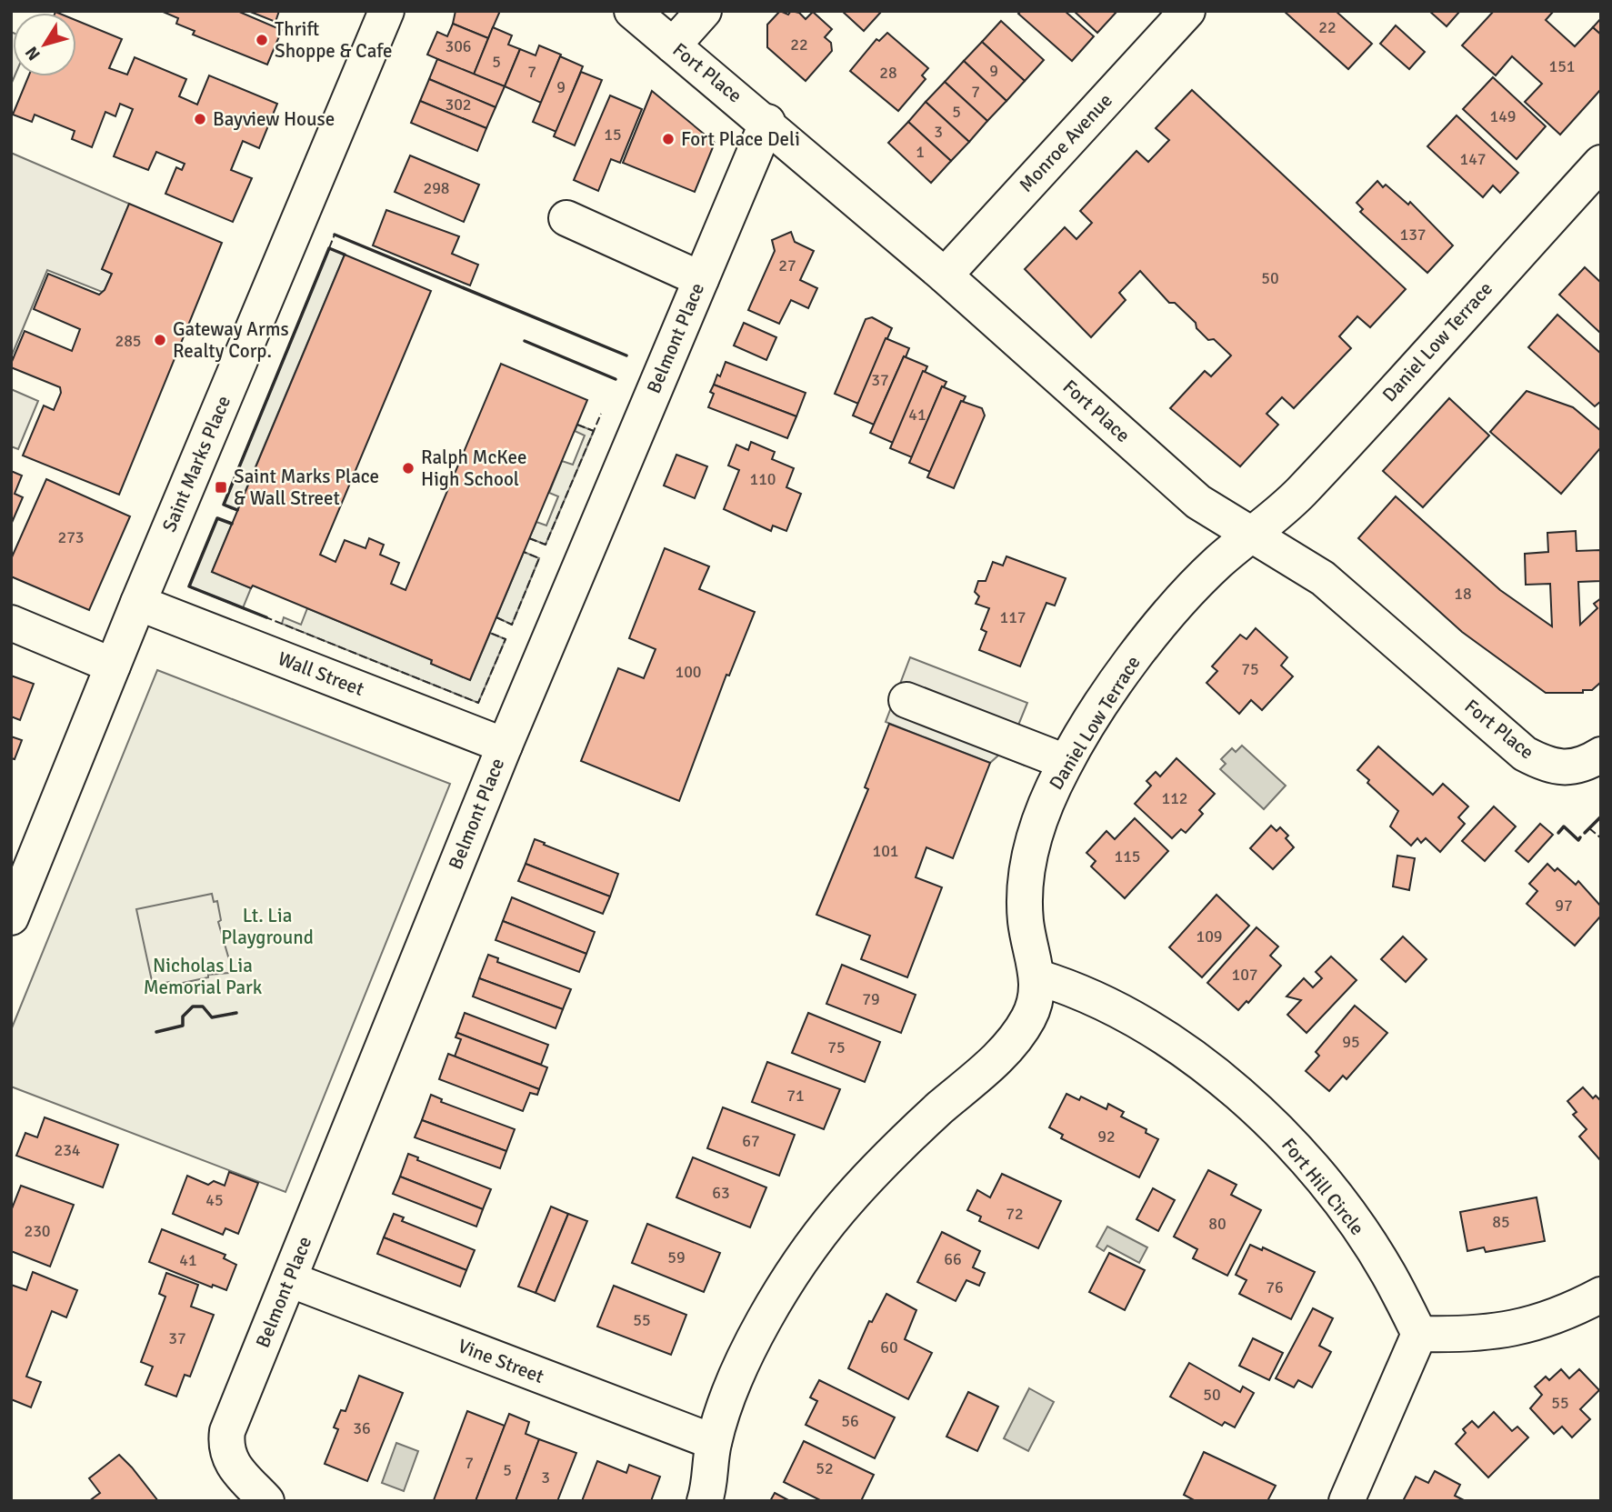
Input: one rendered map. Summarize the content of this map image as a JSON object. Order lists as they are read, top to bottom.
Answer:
{
  "streets": {
    "street": [
      "Fort Place",
      "Monroe Avenue",
      "Belmont Place",
      "Daniel Low Terrace",
      "Saint Marks Place",
      "Wall Street",
      "Fort Hill Circle",
      "Vine Street"
    ]
  },
  "crossings": [
    ["Fort Place", "Monroe Avenue"],
    ["Fort Place", "Belmont Place"],
    ["Fort Place", "Daniel Low Terrace"],
    ["Belmont Place", "Wall Street"],
    ["Belmont Place", "Vine Street"],
    ["Daniel Low Terrace", "Fort Hill Circle"],
    ["Daniel Low Terrace", "Vine Street"],
    ["Saint Marks Place", "Wall Street"]
  ],
  "parks": ["Lt. Lia Playground", "Nicholas Lia Memorial Park"],
  "places": {
    "other": [
      "Thrift Shoppe & Cafe",
      "Bayview House",
      "Fort Place Deli",
      "Gateway Arms Realty Corp.",
      "Ralph McKee High School"
    ],
    "transit": ["Saint Marks Place & Wall Street"]
  },
  "house_numbers": [
    "22",
    "22",
    "306",
    "5",
    "151",
    "9",
    "7",
    "28",
    "9",
    "7",
    "302",
    "5",
    "149",
    "3",
    "15",
    "1",
    "147",
    "298",
    "137",
    "27",
    "50",
    "285",
    "37",
    "41",
    "110",
    "273",
    "18",
    "117",
    "75",
    "100",
    "112",
    "101",
    "115",
    "97",
    "109",
    "107",
    "79",
    "95",
    "75",
    "71",
    "92",
    "67",
    "234",
    "63",
    "45",
    "72",
    "85",
    "80",
    "230",
    "59",
    "66",
    "41",
    "76",
    "55",
    "37",
    "60",
    "50",
    "55",
    "56",
    "36",
    "7",
    "52",
    "5",
    "3"
  ],
  "north": "bottom left"
}
